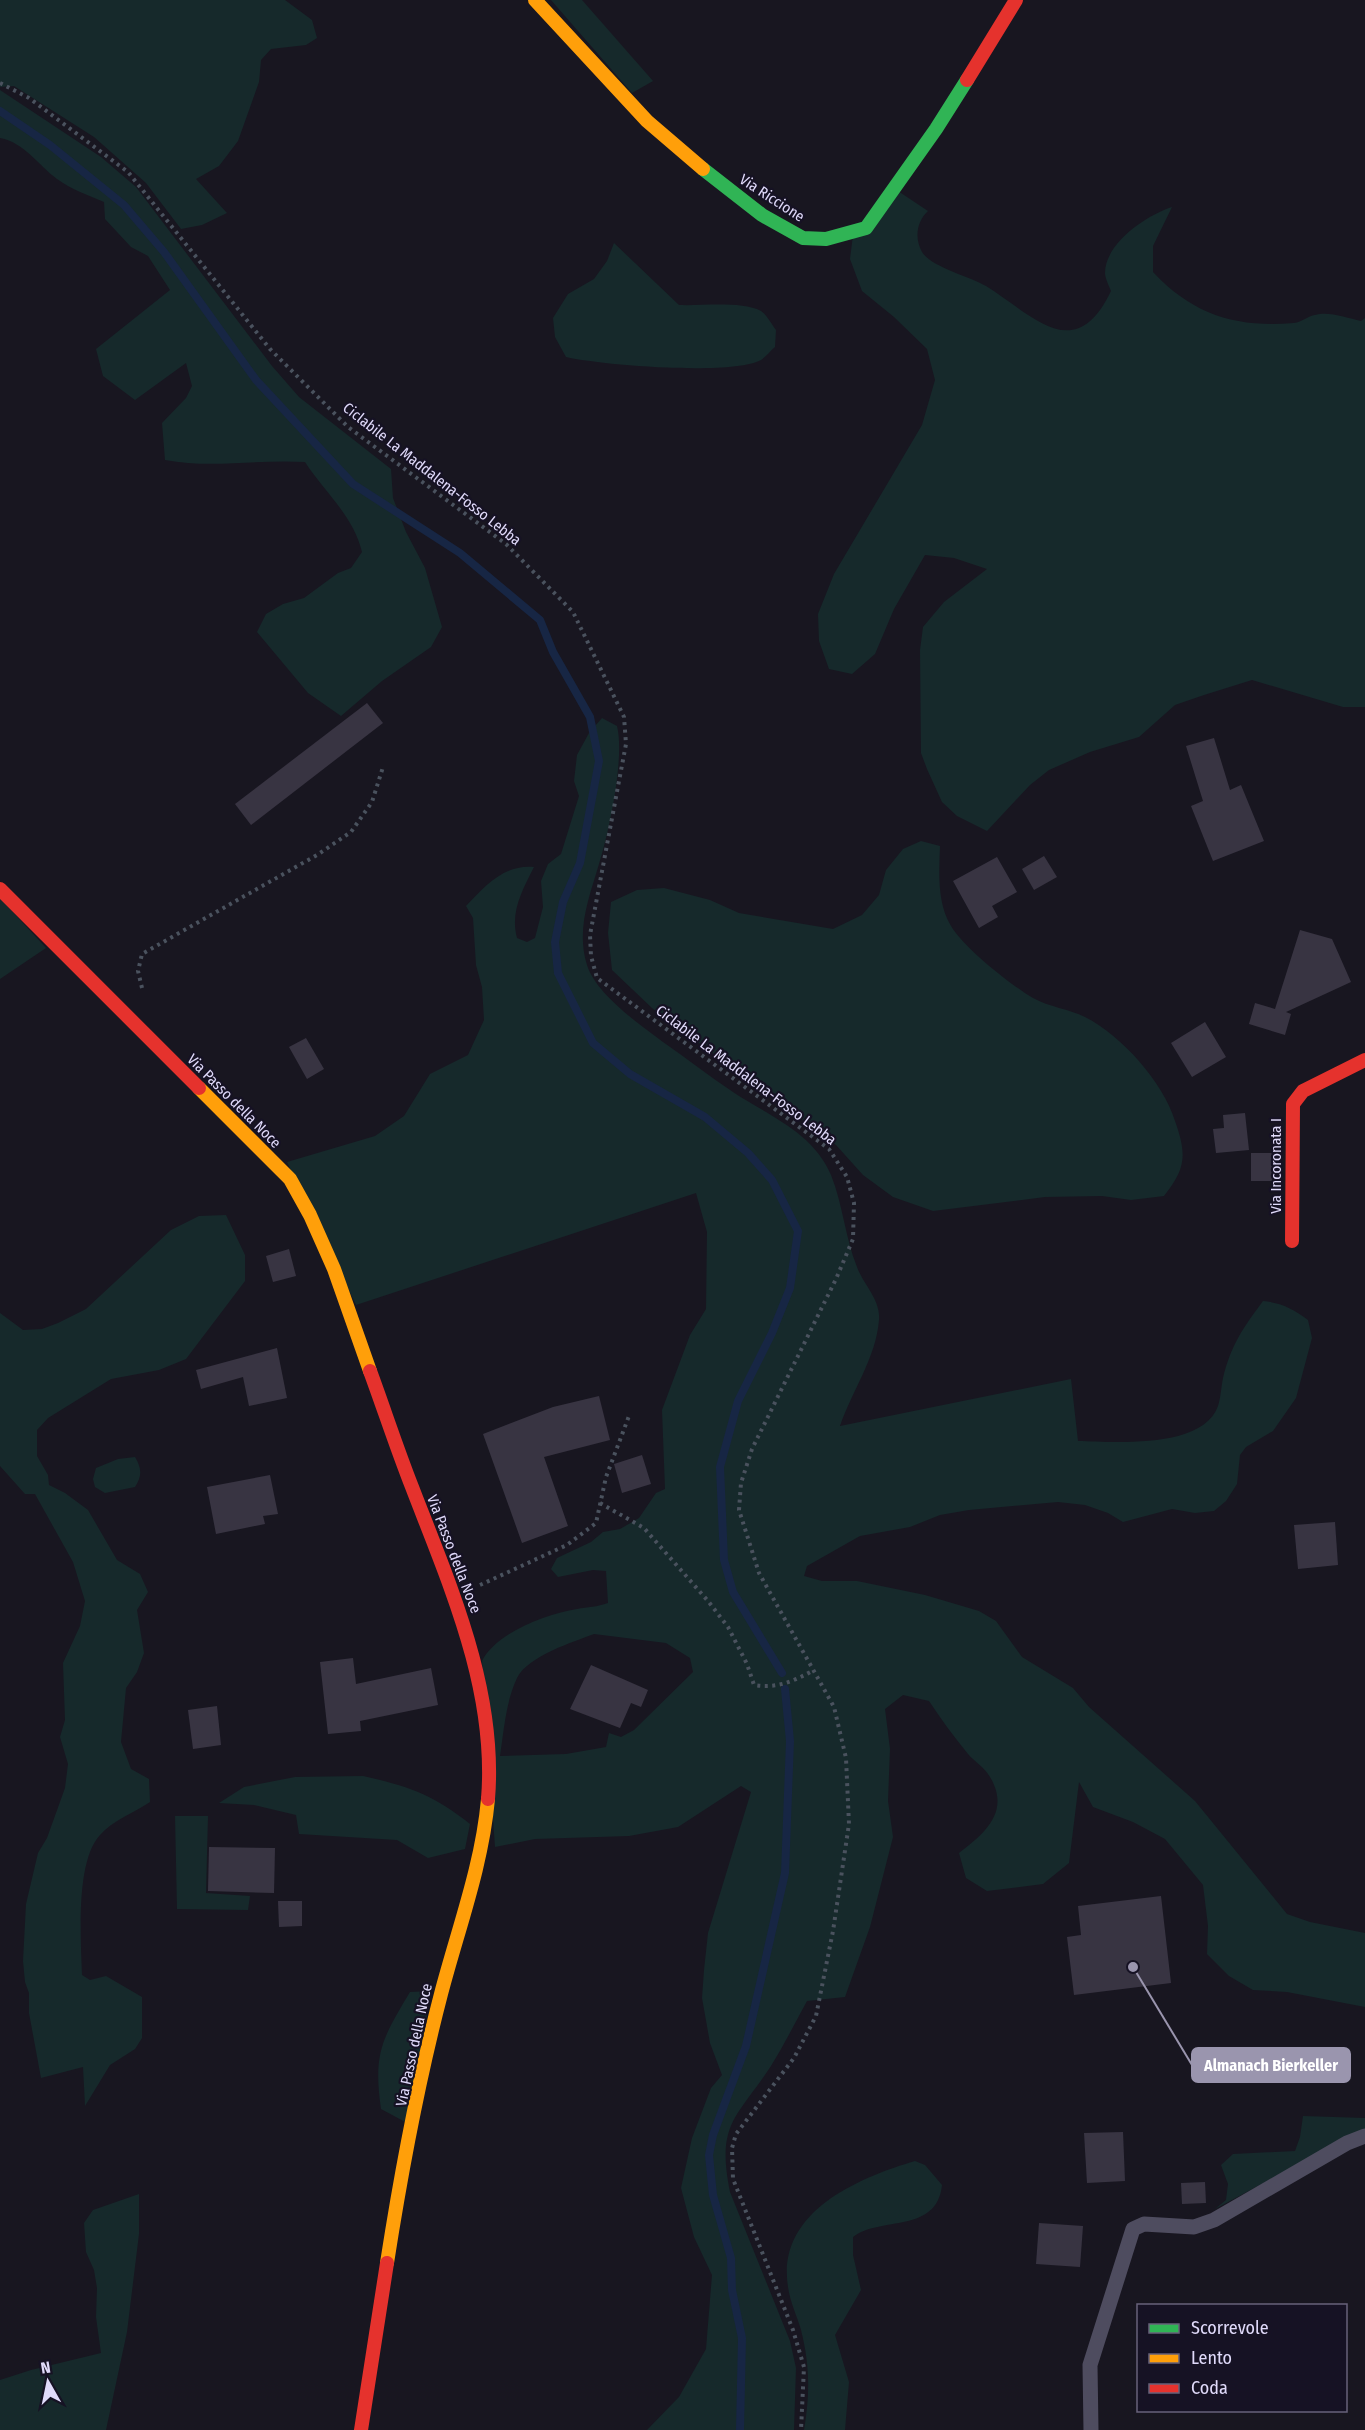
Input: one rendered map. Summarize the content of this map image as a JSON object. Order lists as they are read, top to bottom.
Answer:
{
  "streets": {
    "street": ["Via Riccione", "Via Passo della Noce", "Via Incoronata I"],
    "path": ["Ciclabile La Maddalena-Fosso Lebba"]
  },
  "places": ["Almanach Bierkeller"],
  "legend": ["Scorrevole", "Lento", "Coda"],
  "north": "top"
}
